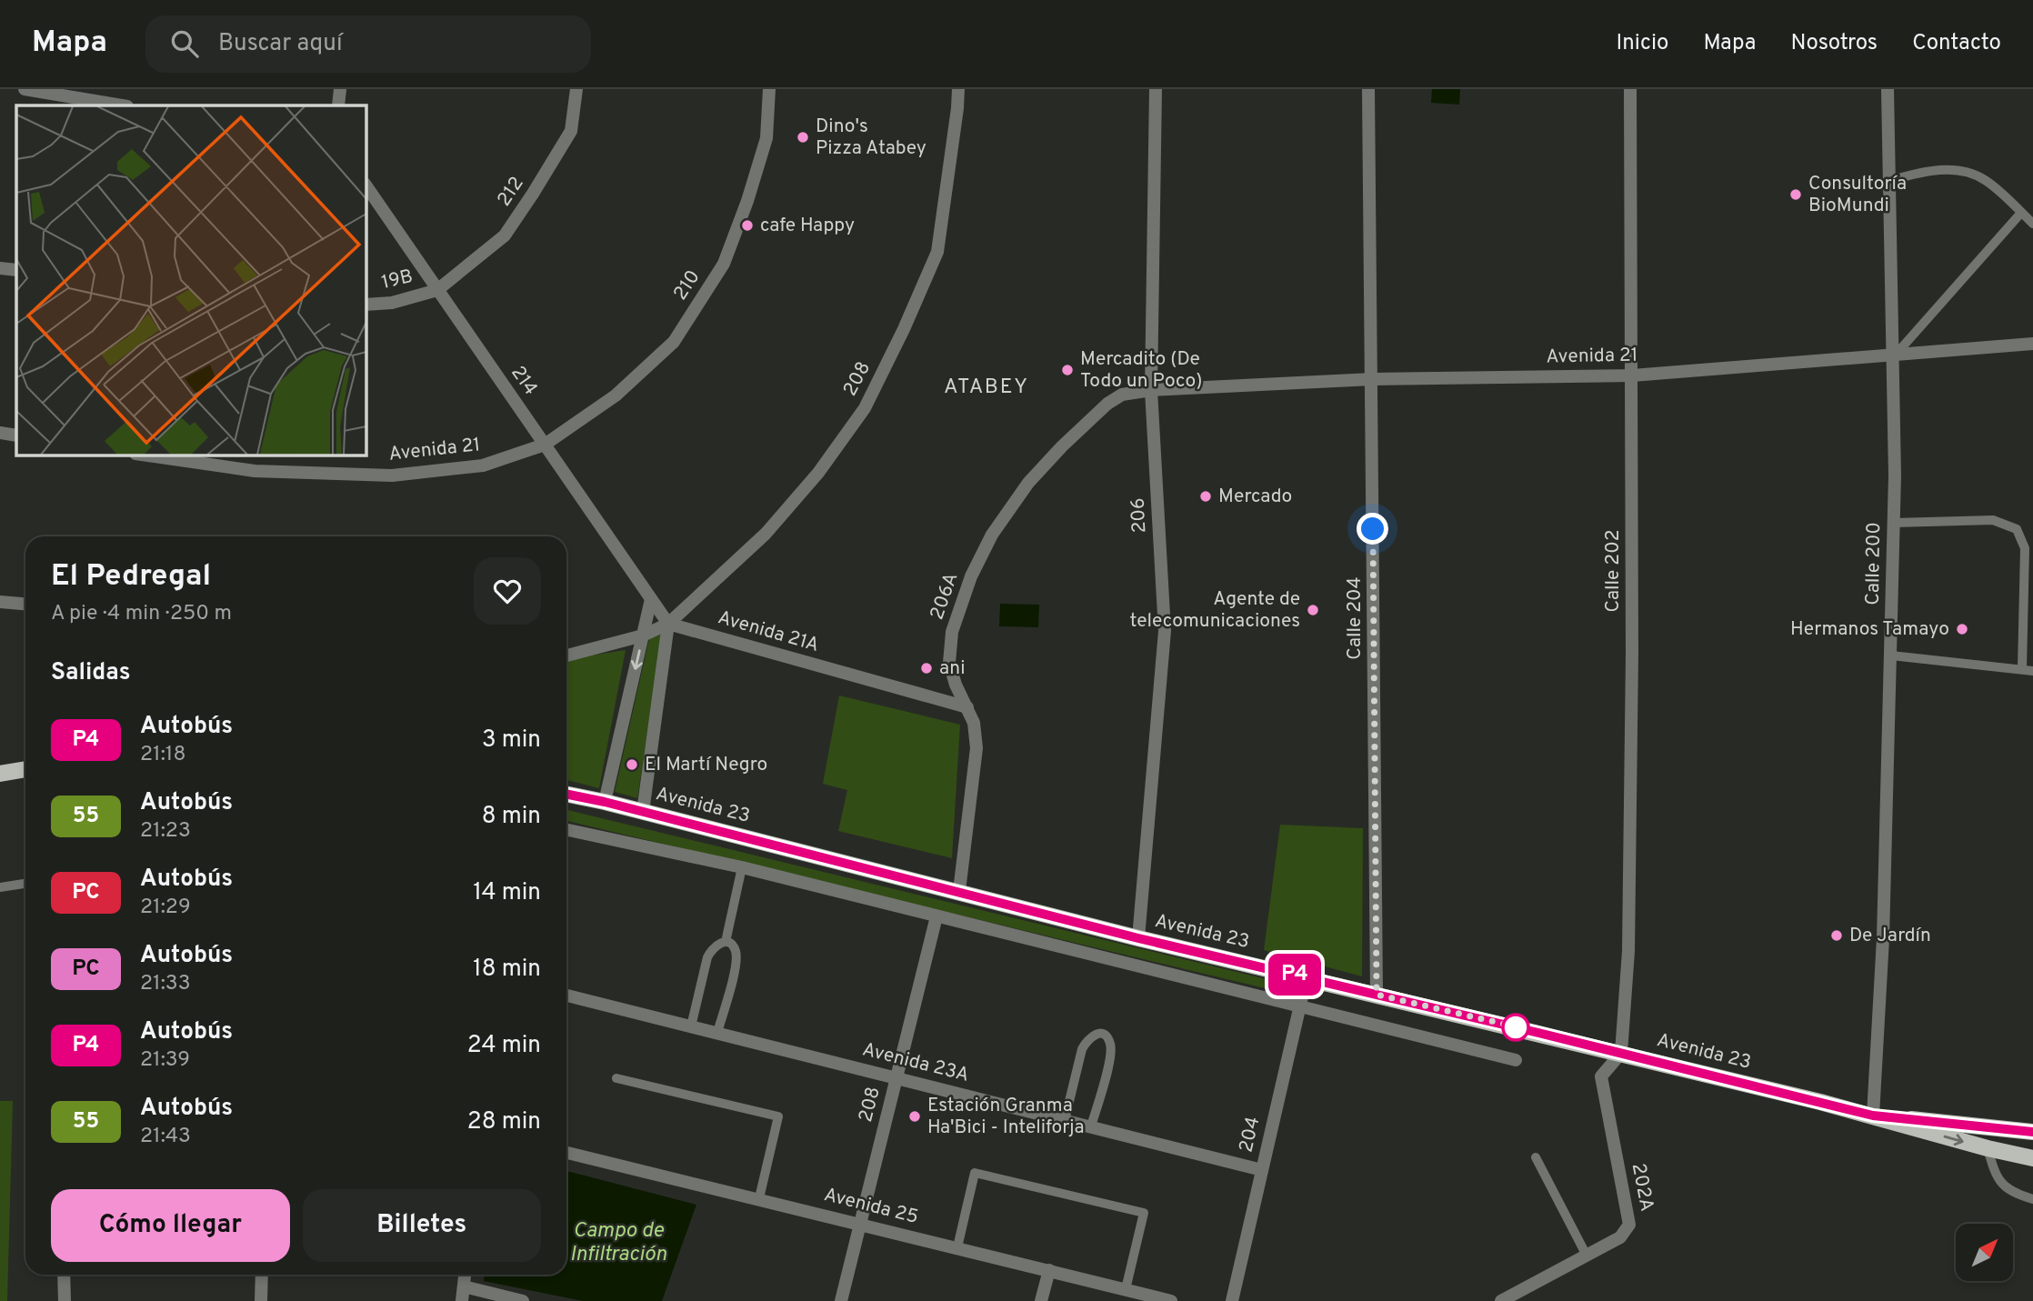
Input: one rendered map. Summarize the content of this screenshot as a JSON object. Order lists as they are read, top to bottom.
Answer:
{
  "streets": {
    "main road": ["Avenida 23"],
    "street": [
      "212",
      "19B",
      "210",
      "Avenida 21",
      "208",
      "214",
      "206",
      "Calle 200",
      "Calle 202",
      "206A",
      "Calle 204",
      "Avenida 21A",
      "Avenida 23A",
      "204",
      "202A",
      "Avenida 25"
    ]
  },
  "crossings": [
    ["212", "19B"],
    ["212", "214"],
    ["19B", "214"],
    ["210", "Avenida 21"],
    ["210", "214"],
    ["Avenida 21", "214"],
    ["Avenida 21", "206"],
    ["Avenida 21", "Calle 200"],
    ["Avenida 21", "Calle 202"],
    ["Avenida 21", "206A"],
    ["Avenida 21", "Calle 204"],
    ["208", "214"],
    ["208", "Avenida 21A"],
    ["208", "Avenida 23A"],
    ["208", "Avenida 25"],
    ["214", "Avenida 21A"],
    ["206", "206A"],
    ["206", "Avenida 23"],
    ["Calle 200", "Avenida 23"],
    ["Calle 202", "Avenida 23"],
    ["Calle 202", "202A"],
    ["206A", "Avenida 21A"],
    ["206A", "Avenida 23"],
    ["Calle 204", "Avenida 23"],
    ["Avenida 23", "204"],
    ["Avenida 23", "202A"],
    ["Avenida 23A", "204"]
  ],
  "districts": ["ATABEY"],
  "water": ["Campo de Infiltración"],
  "places": [
    "Dino's Pizza Atabey",
    "Consultoría BioMundi",
    "cafe Happy",
    "Mercadito (De Todo un Poco)",
    "Mercado",
    "Agente de telecomunicaciones",
    "Hermanos Tamayo",
    "ani",
    "El Martí Negro",
    "De Jardín",
    "Estación Granma Ha'Bici - Inteliforja"
  ],
  "lines": ["bus line P4"],
  "north": "top right",
  "page": {
    "header": "Mapa",
    "search": "Buscar aquí",
    "nav": [
      "Inicio",
      "Mapa",
      "Nosotros",
      "Contacto"
    ],
    "on_map": "P4",
    "heading": [
      ["El Pedregal", "A pie · 4 min · 250 m"],
      "Salidas"
    ],
    "list": [
      {
        "mark": "P4",
        "name": "Autobús",
        "note": "21:18",
        "value": "3 min"
      },
      {
        "mark": "55",
        "name": "Autobús",
        "note": "21:23",
        "value": "8 min"
      },
      {
        "mark": "PC",
        "name": "Autobús",
        "note": "21:29",
        "value": "14 min"
      },
      {
        "mark": "PC",
        "name": "Autobús",
        "note": "21:33",
        "value": "18 min"
      },
      {
        "mark": "P4",
        "name": "Autobús",
        "note": "21:39",
        "value": "24 min"
      },
      {
        "mark": "55",
        "name": "Autobús",
        "note": "21:43",
        "value": "28 min"
      }
    ],
    "buttons": ["Cómo llegar", "Billetes"]
  }
}
